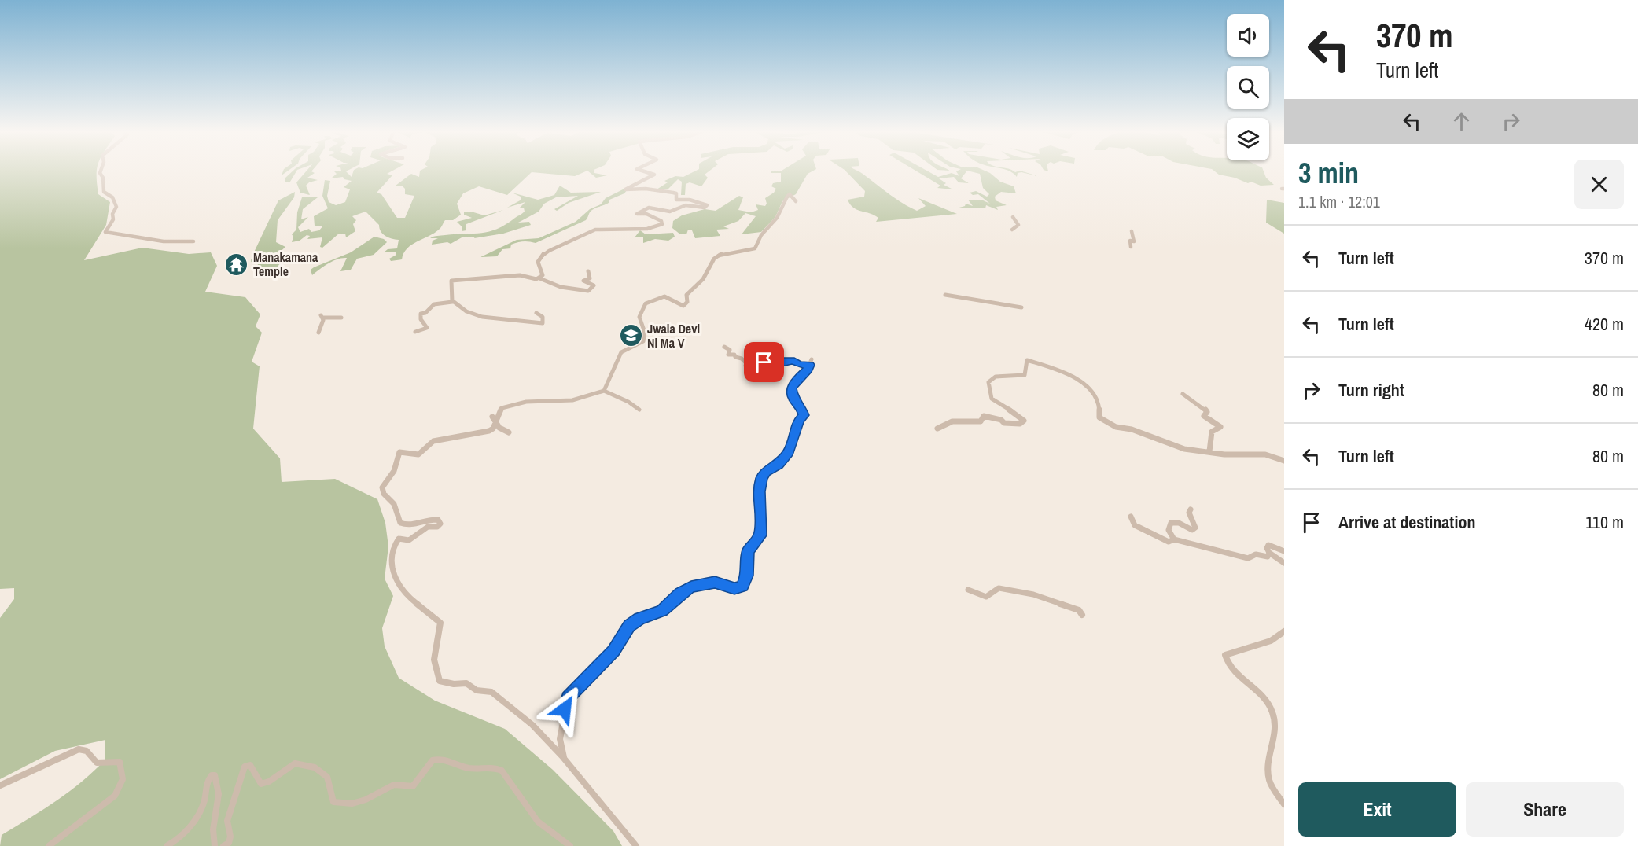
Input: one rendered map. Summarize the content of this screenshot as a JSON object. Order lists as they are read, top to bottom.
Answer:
{
  "places": {
    "temple": ["Manakamana Temple"],
    "school or university": ["Jwala Devi Ni Ma V"]
  },
  "page": {
    "turn": ["370 m", "Turn left"],
    "heading": ["3 min", "1.1 km · 12:01"],
    "list": [
      {
        "name": "Turn left",
        "value": "370 m"
      },
      {
        "name": "Turn left",
        "value": "420 m"
      },
      {
        "name": "Turn right",
        "value": "80 m"
      },
      {
        "name": "Turn left",
        "value": "80 m"
      },
      {
        "name": "Arrive at destination",
        "value": "110 m"
      }
    ],
    "buttons": ["Exit", "Share"]
  }
}
